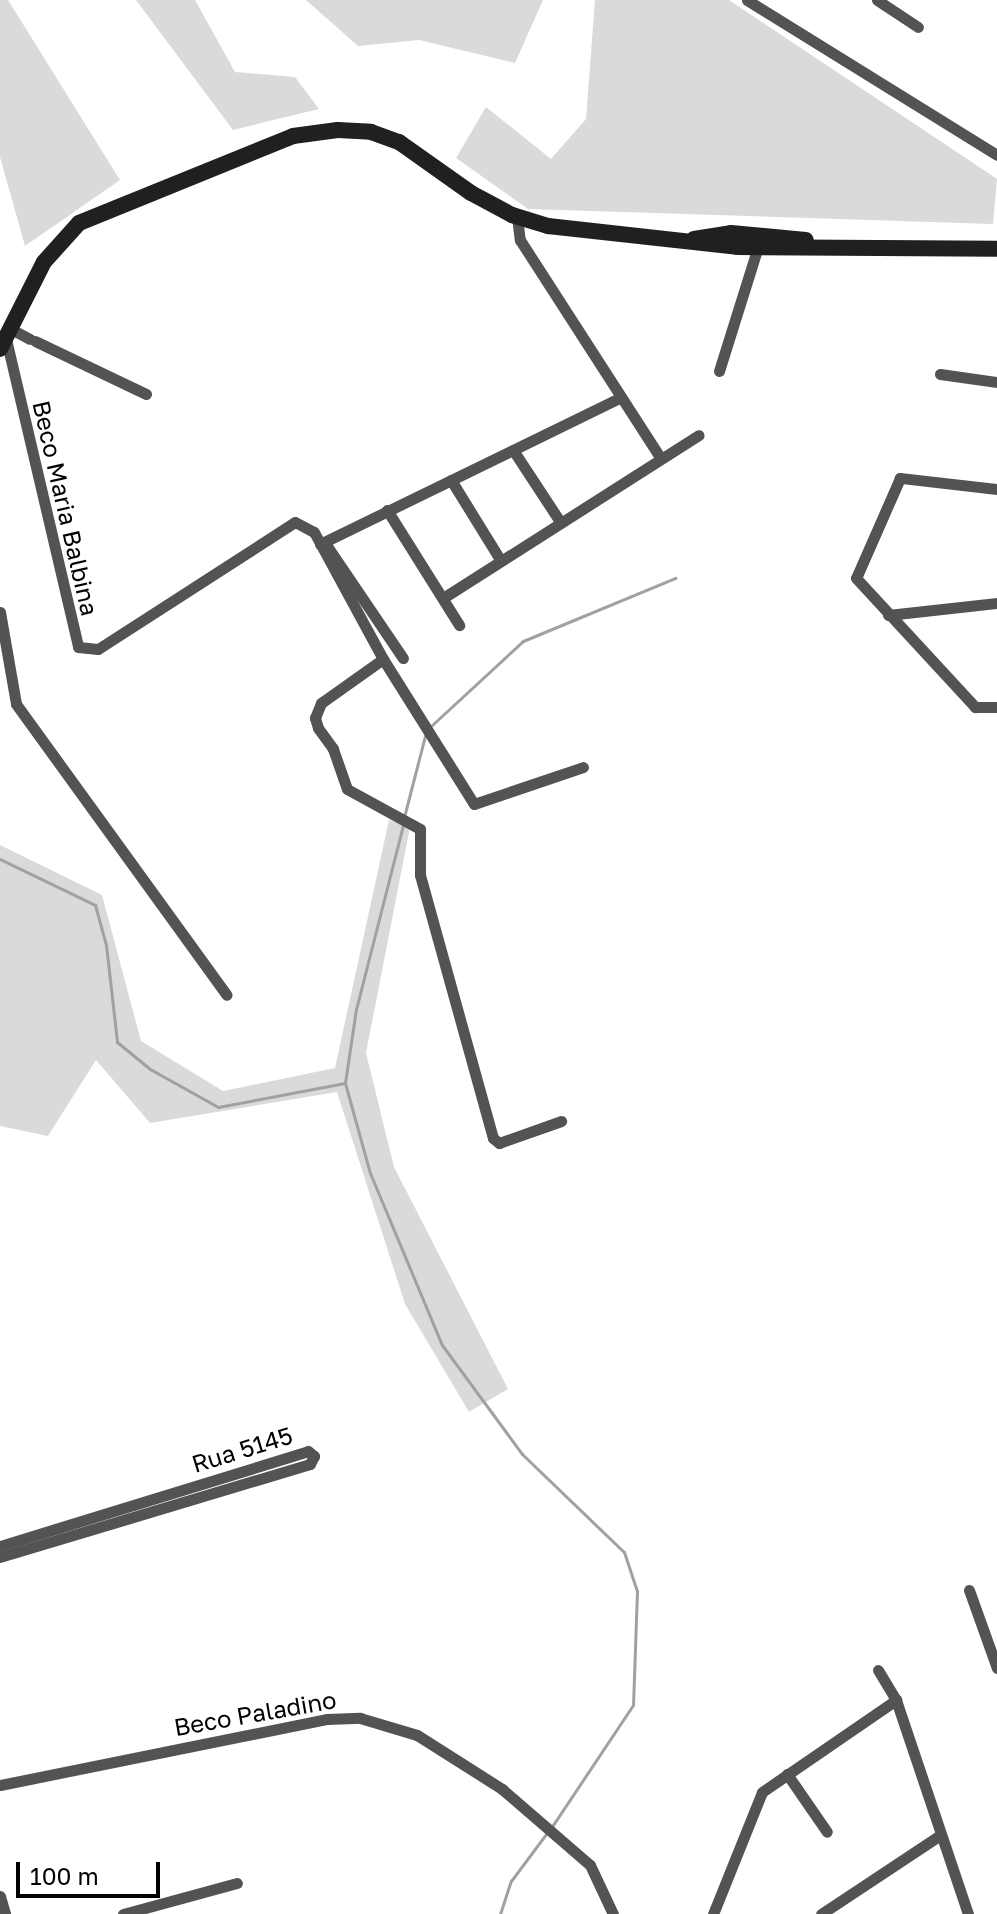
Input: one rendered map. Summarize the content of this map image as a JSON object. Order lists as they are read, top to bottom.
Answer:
{
  "streets": {
    "street": ["Beco Maria Balbina", "Rua 5145", "Beco Paladino"]
  },
  "scale_bar": "100 m"
}
